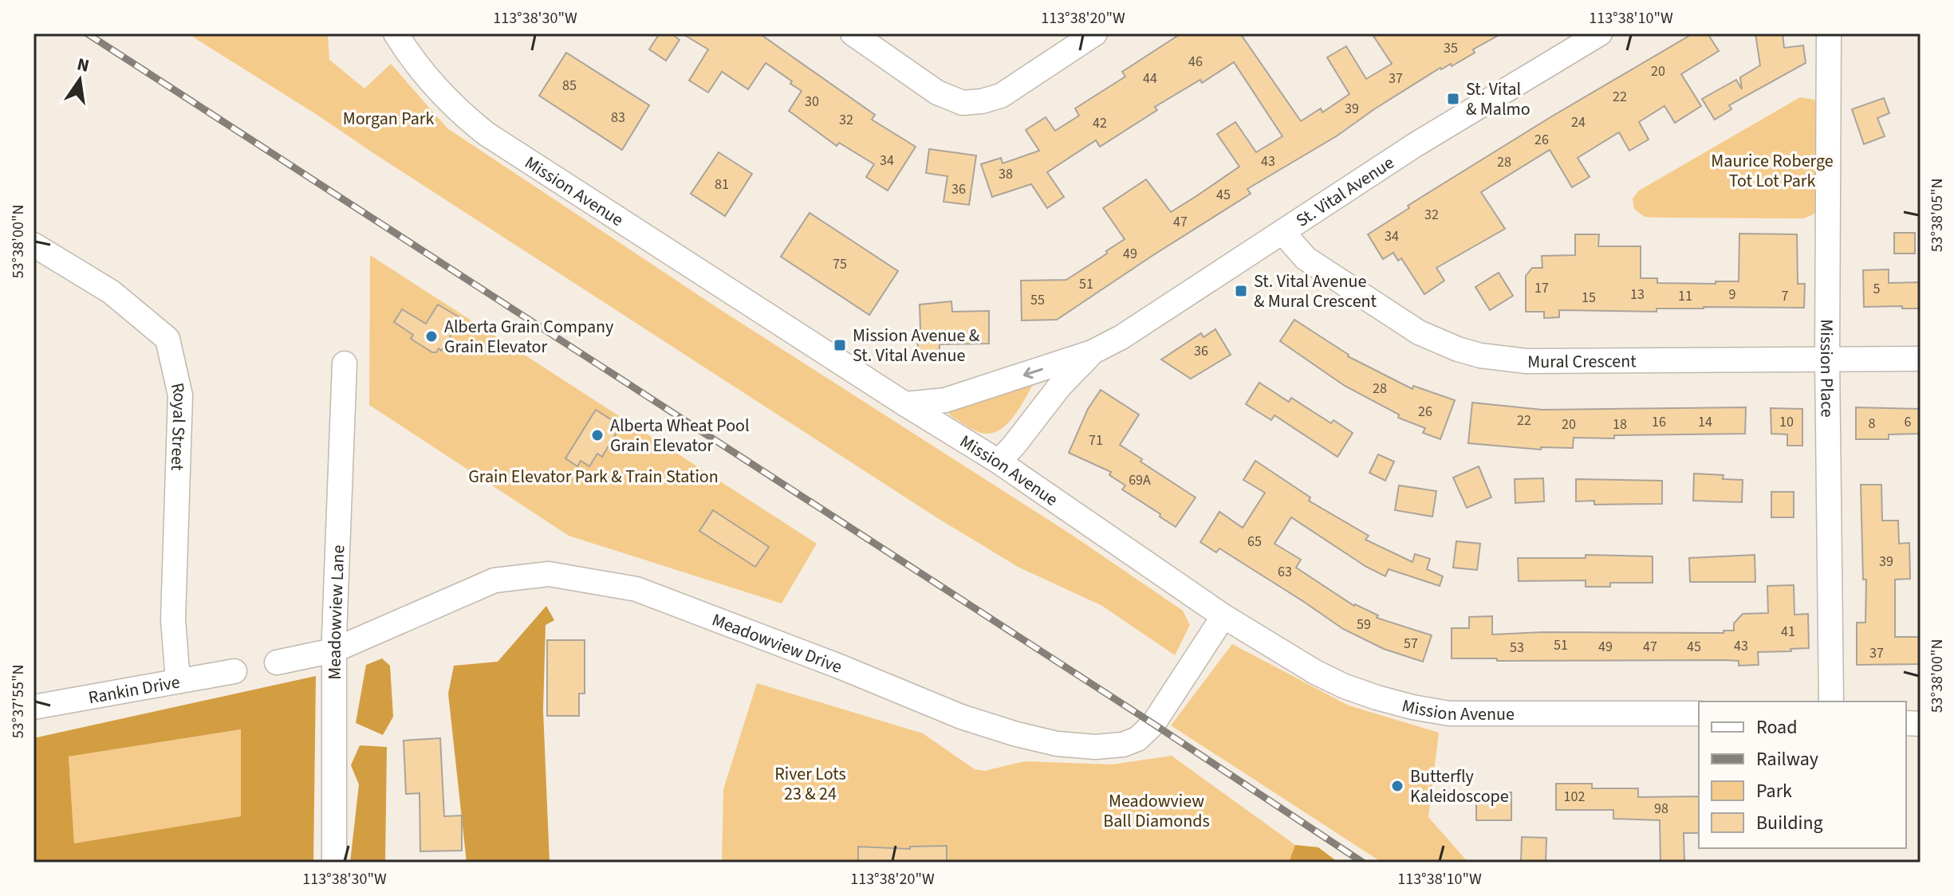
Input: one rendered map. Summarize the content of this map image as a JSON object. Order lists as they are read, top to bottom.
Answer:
{
  "streets": {
    "street": [
      "Mission Avenue",
      "St. Vital Avenue",
      "Mural Crescent",
      "Mission Place",
      "Royal Street",
      "Meadowview Lane",
      "Meadowview Drive",
      "Rankin Drive"
    ]
  },
  "crossings": [
    ["Mission Avenue", "St. Vital Avenue"],
    ["Mission Avenue", "Meadowview Drive"],
    ["St. Vital Avenue", "Mural Crescent"],
    ["Mural Crescent", "Mission Place"],
    ["Royal Street", "Rankin Drive"],
    ["Meadowview Lane", "Meadowview Drive"]
  ],
  "parks": [
    "Morgan Park",
    "Maurice Roberge Tot Lot Park",
    "Grain Elevator Park & Train Station",
    "River Lots 23 & 24",
    "Meadowview Ball Diamonds"
  ],
  "places": {
    "transit": ["St. Vital & Malmo", "St. Vital Avenue & Mural Crescent", "Mission Avenue & St. Vital Avenue"],
    "other": ["Alberta Grain Company Grain Elevator", "Alberta Wheat Pool Grain Elevator", "Butterfly Kaleidoscope"]
  },
  "house_numbers": [
    "35",
    "46",
    "20",
    "44",
    "37",
    "85",
    "22",
    "30",
    "39",
    "83",
    "32",
    "24",
    "42",
    "26",
    "34",
    "43",
    "28",
    "38",
    "81",
    "36",
    "45",
    "32",
    "47",
    "34",
    "49",
    "75",
    "51",
    "17",
    "5",
    "13",
    "9",
    "11",
    "7",
    "15",
    "55",
    "36",
    "28",
    "26",
    "22",
    "16",
    "14",
    "10",
    "6",
    "8",
    "20",
    "18",
    "71",
    "69A",
    "65",
    "39",
    "63",
    "59",
    "41",
    "57",
    "51",
    "43",
    "49",
    "47",
    "45",
    "53",
    "37",
    "102",
    "98"
  ],
  "legend": [
    "Road",
    "Railway",
    "Park",
    "Building"
  ],
  "north": "top",
  "coordinates": [
    "113°38'30\"W",
    "113°38'20\"W",
    "113°38'10\"W",
    "53°38'05\"N",
    "53°38'00\"N",
    "53°37'55\"N"
  ]
}
